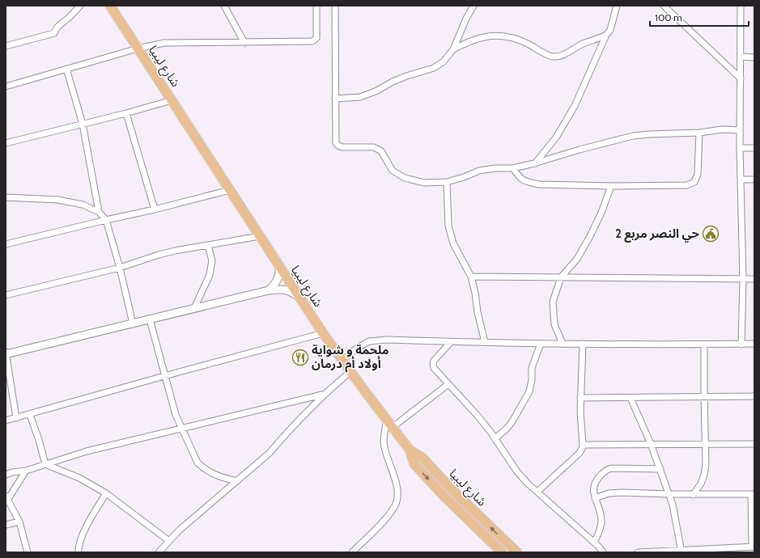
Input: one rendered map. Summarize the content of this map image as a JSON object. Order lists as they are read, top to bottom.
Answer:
{
  "streets": {
    "highway": ["شارع ليبيا"]
  },
  "places": {
    "public building": ["حي النصر مربع 2"],
    "restaurant": ["ملحمة و شواية أولاد أم درمان"]
  },
  "scale_bar": "100 m"
}
